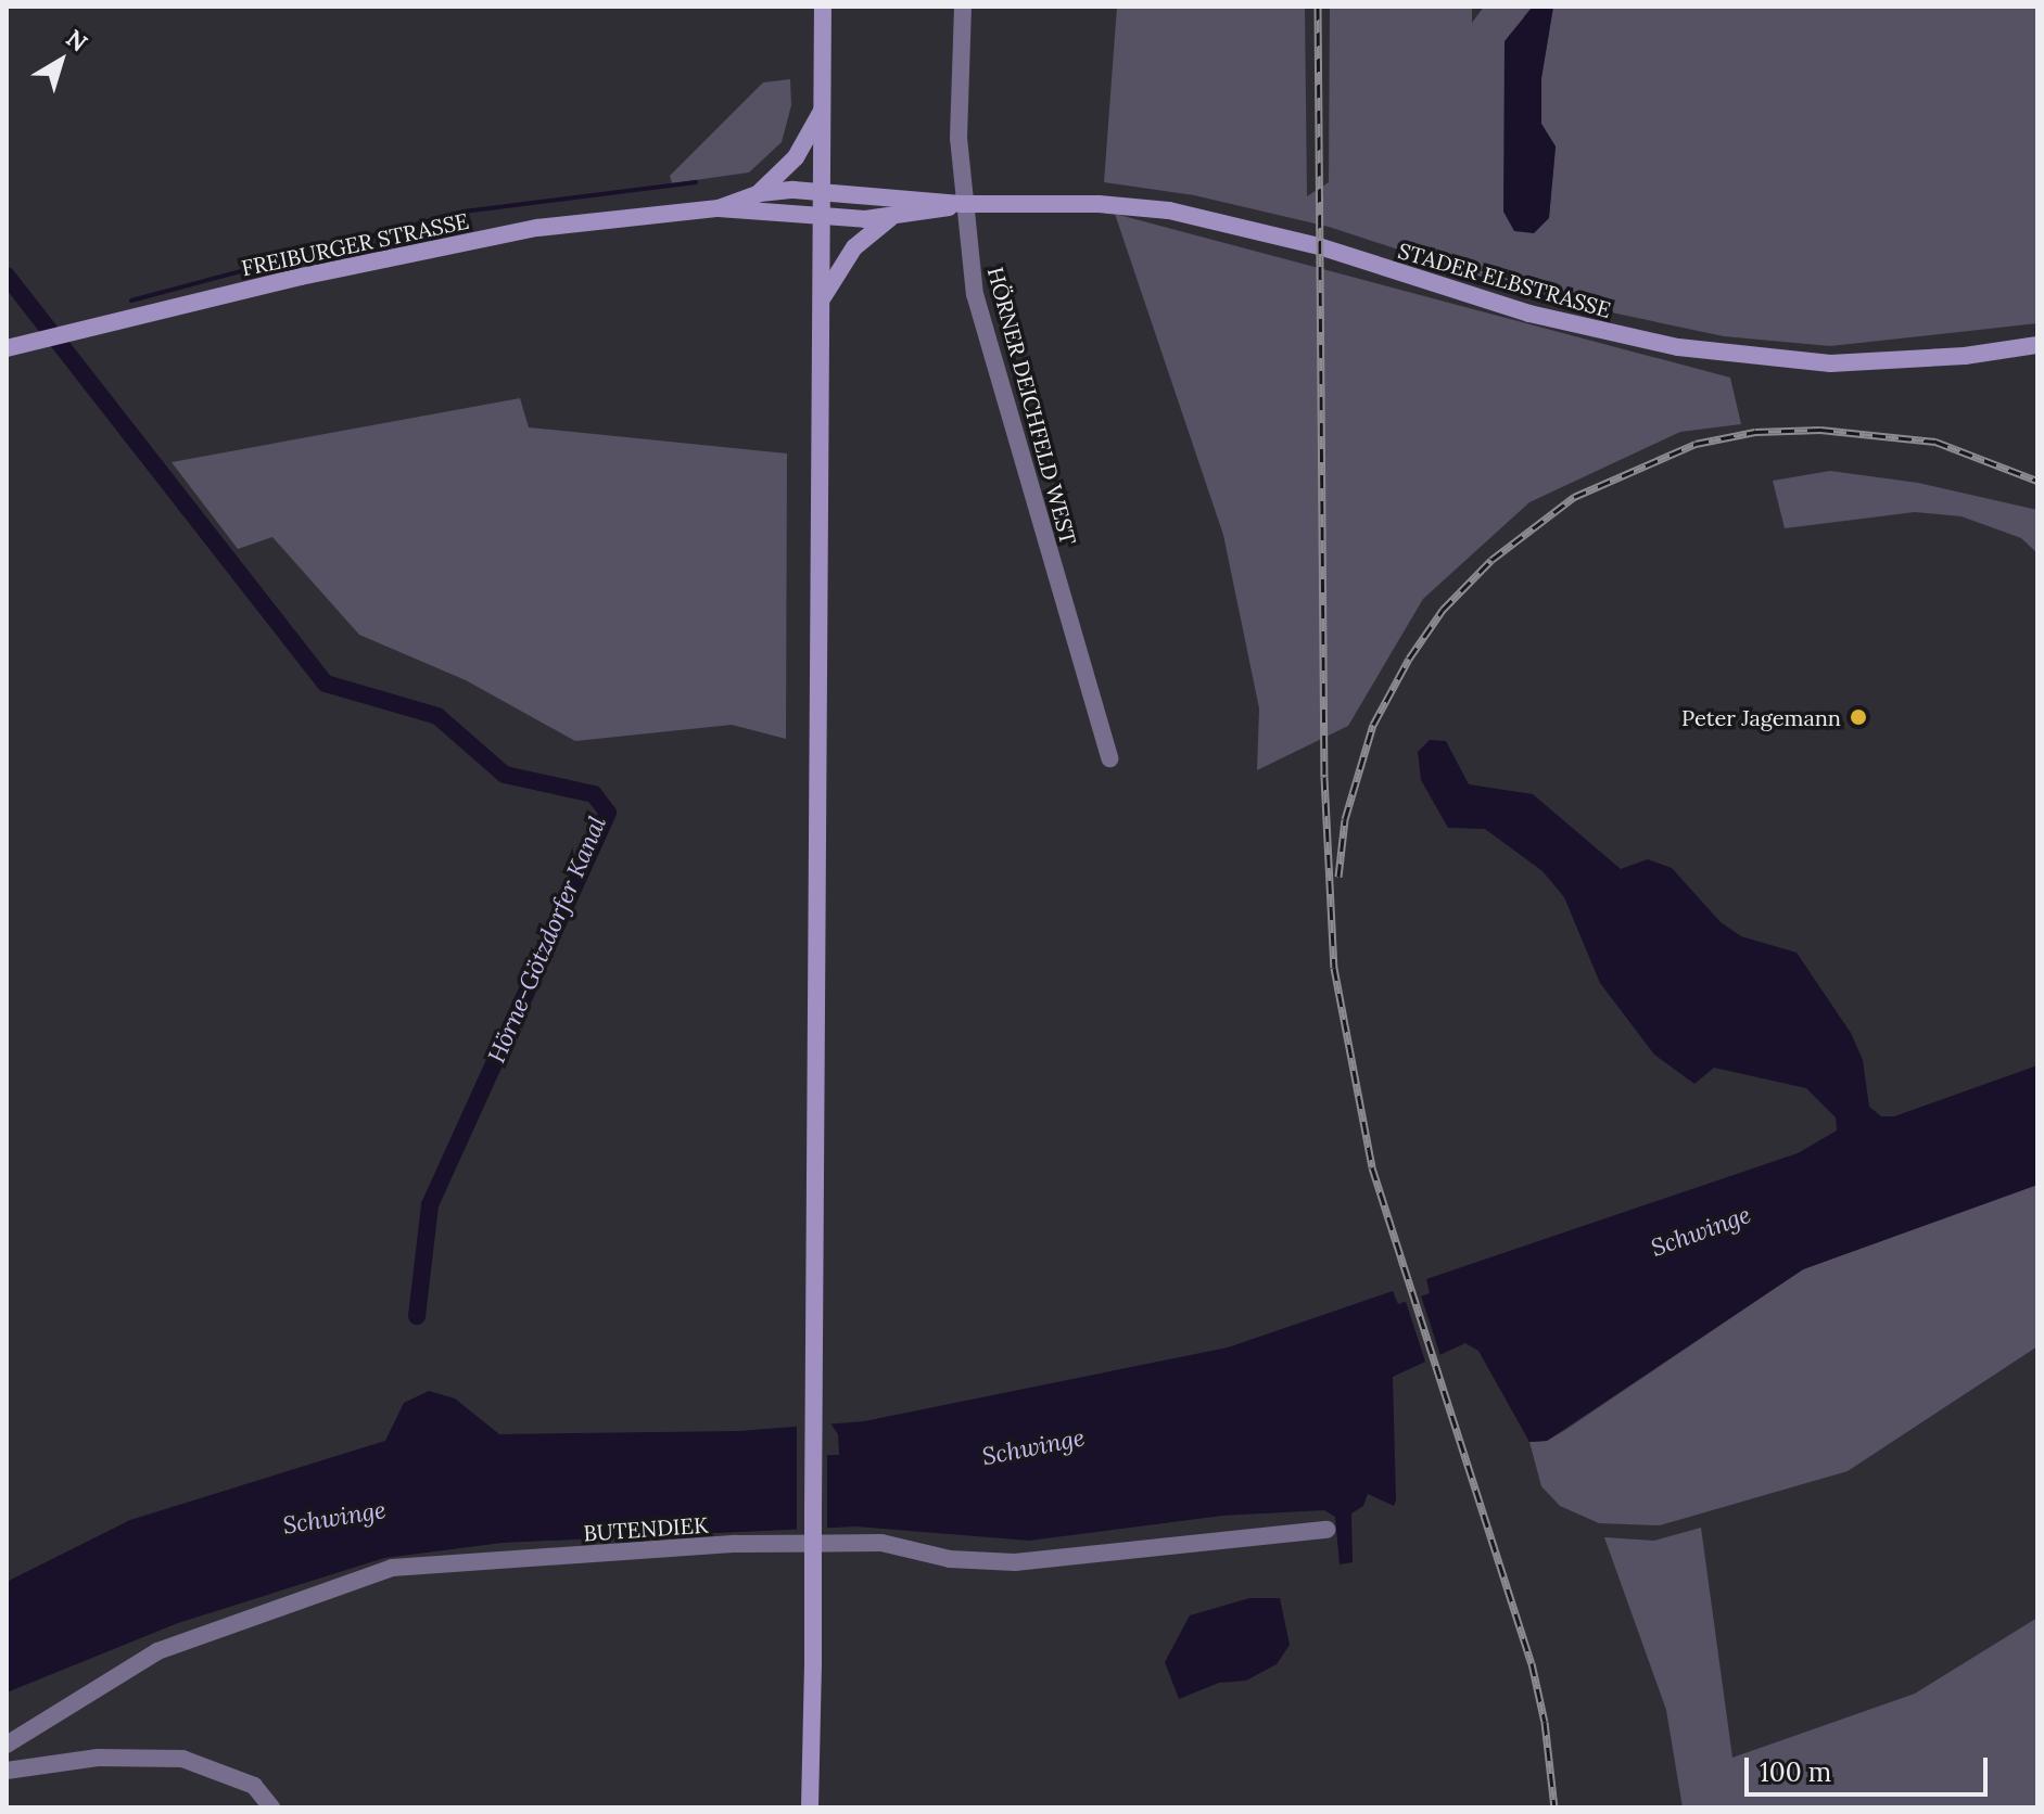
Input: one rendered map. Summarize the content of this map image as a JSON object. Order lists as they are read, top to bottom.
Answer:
{
  "streets": {
    "main road": ["FREIBURGER STRASSE", "STADER ELBSTRASSE"],
    "street": ["HÖRNER DEICHFELD WEST", "BUTENDIEK"]
  },
  "crossings": [
    ["FREIBURGER STRASSE", "STADER ELBSTRASSE"],
    ["STADER ELBSTRASSE", "HÖRNER DEICHFELD WEST"]
  ],
  "water": ["Hörne-Götzdorfer Kanal", "Schwinge"],
  "places": ["Peter Jagemann"],
  "scale_bar": "100 m",
  "north": "top right"
}
